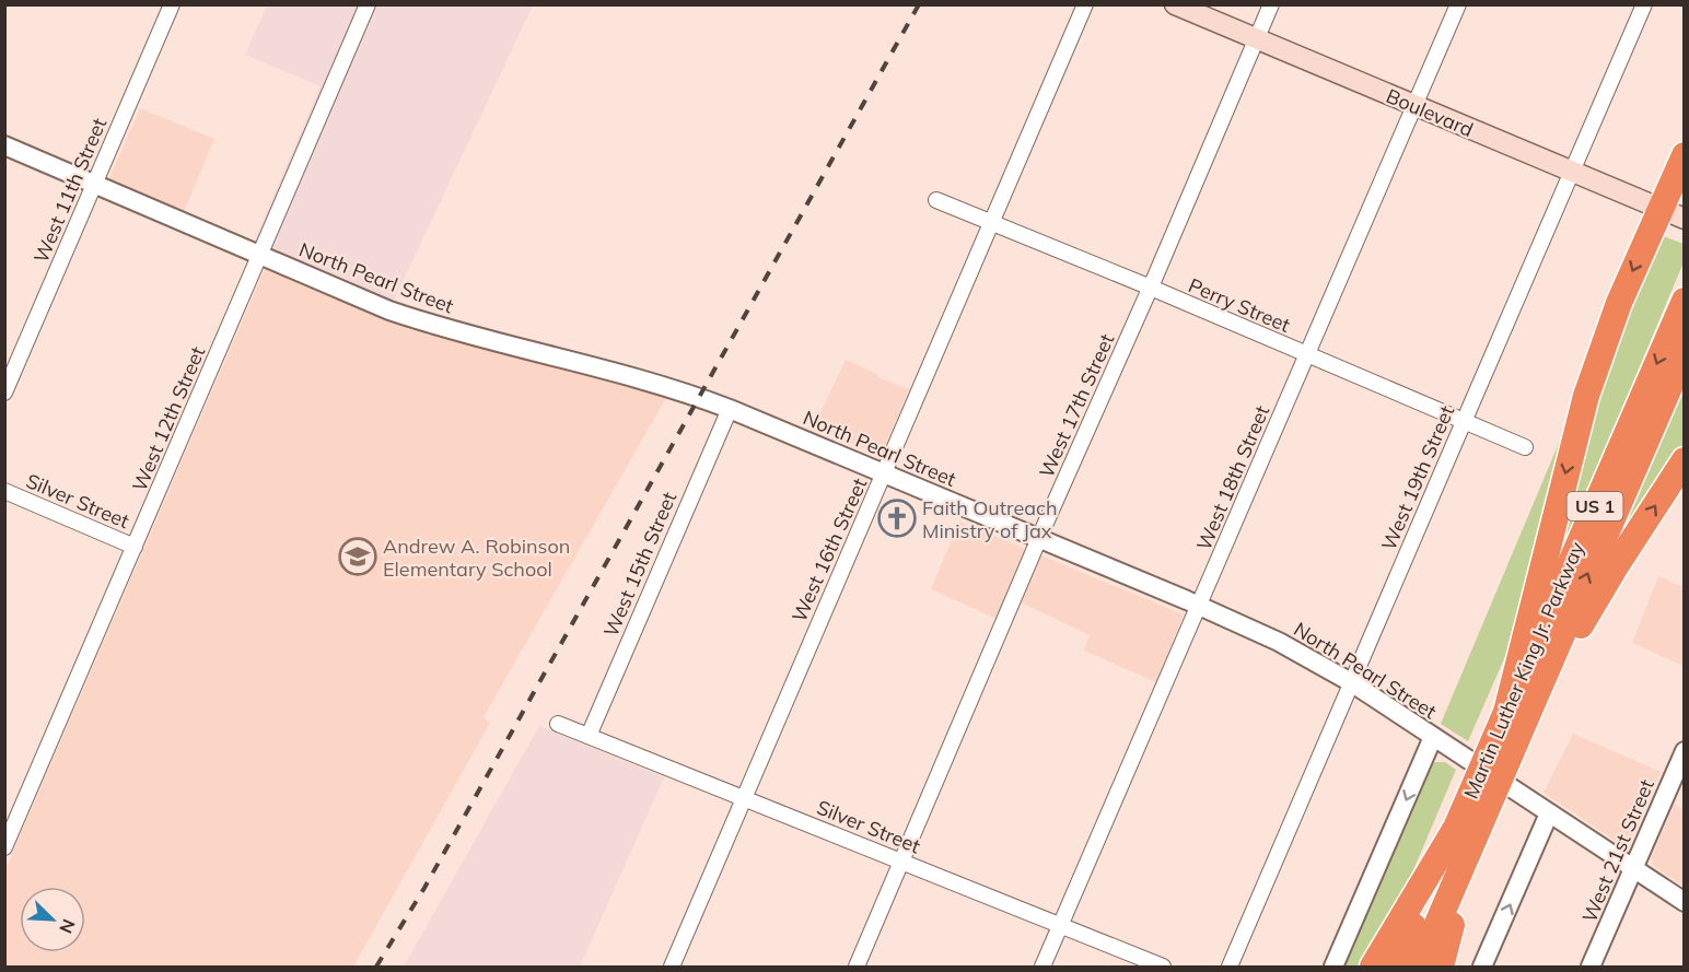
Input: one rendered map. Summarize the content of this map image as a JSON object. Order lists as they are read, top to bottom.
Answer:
{
  "streets": {
    "highway": ["US 1", "Martin Luther King Jr. Parkway"],
    "main road": ["Boulevard"],
    "street": [
      "West 11th Street",
      "North Pearl Street",
      "Perry Street",
      "West 17th Street",
      "West 12th Street",
      "West 18th Street",
      "West 19th Street",
      "Silver Street",
      "West 16th Street",
      "West 15th Street",
      "West 21st Street"
    ]
  },
  "crossings": [
    ["Boulevard", "West 17th Street"],
    ["Boulevard", "West 18th Street"],
    ["Boulevard", "West 19th Street"],
    ["West 11th Street", "North Pearl Street"],
    ["North Pearl Street", "West 17th Street"],
    ["North Pearl Street", "West 12th Street"],
    ["North Pearl Street", "West 18th Street"],
    ["North Pearl Street", "West 19th Street"],
    ["North Pearl Street", "West 16th Street"],
    ["North Pearl Street", "West 15th Street"],
    ["North Pearl Street", "West 21st Street"],
    ["Perry Street", "West 17th Street"],
    ["Perry Street", "West 18th Street"],
    ["Perry Street", "West 19th Street"],
    ["Perry Street", "West 16th Street"],
    ["West 17th Street", "Silver Street"],
    ["West 12th Street", "Silver Street"],
    ["West 18th Street", "Silver Street"],
    ["Silver Street", "West 16th Street"],
    ["Silver Street", "West 15th Street"],
    ["US 1", "Martin Luther King Jr. Parkway"]
  ],
  "places": {
    "church": ["Faith Outreach Ministry of Jax"],
    "school or university": ["Andrew A. Robinson Elementary School"]
  },
  "north": "bottom right"
}
